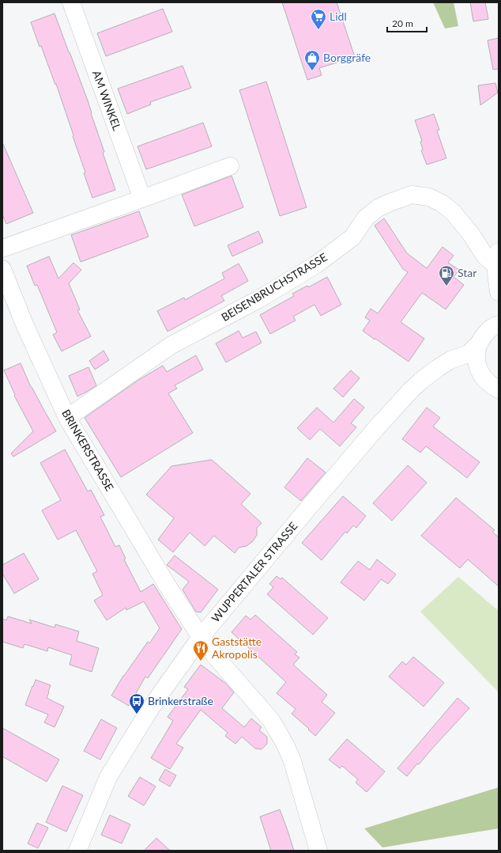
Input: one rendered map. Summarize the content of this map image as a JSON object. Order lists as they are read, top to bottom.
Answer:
{
  "streets": {
    "street": [
      "AM WINKEL",
      "BEISENBRUCHSTRASSE",
      "BRINKERSTRASSE",
      "WUPPERTALER STRASSE"
    ]
  },
  "crossings": [
    ["BEISENBRUCHSTRASSE", "BRINKERSTRASSE"],
    ["BRINKERSTRASSE", "WUPPERTALER STRASSE"]
  ],
  "places": {
    "supermarket": ["Lidl"],
    "shop": ["Borggräfe"],
    "fuel station": ["Star"],
    "restaurant": ["Gaststätte Akropolis"],
    "bus stop": ["Brinkerstraße"]
  },
  "scale_bar": "20 m"
}
